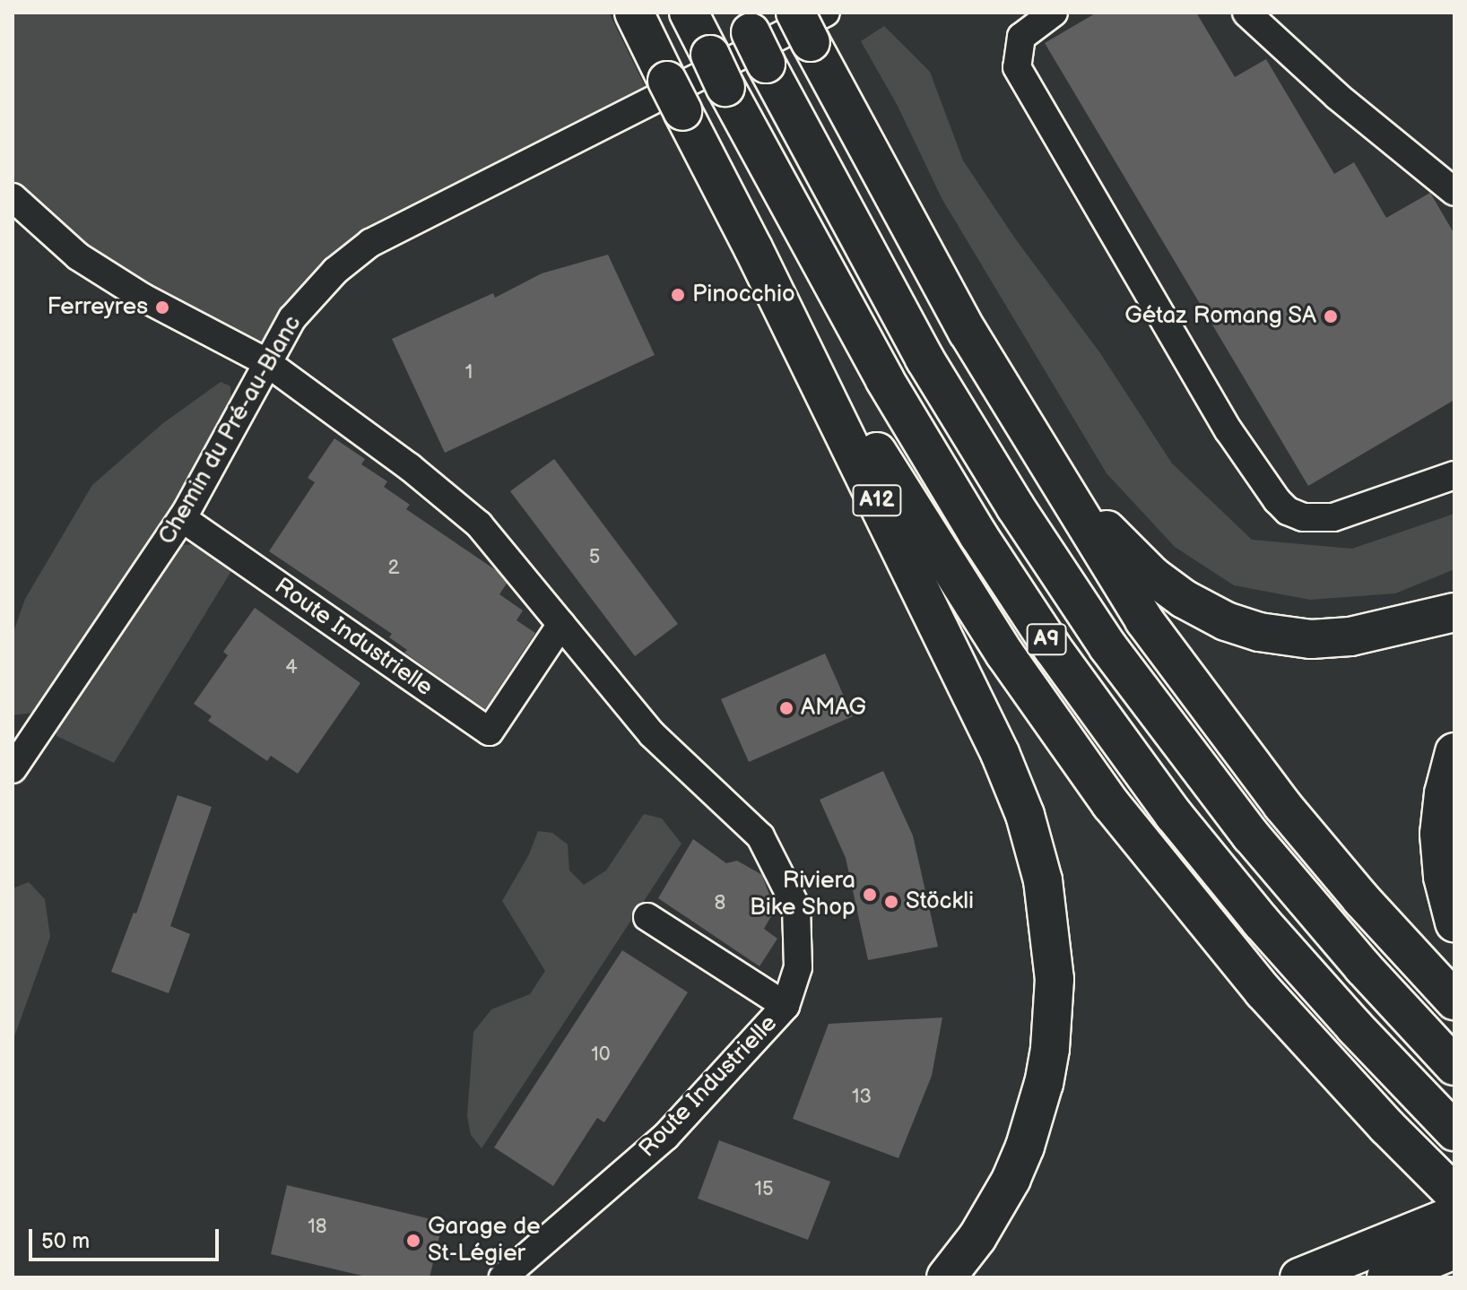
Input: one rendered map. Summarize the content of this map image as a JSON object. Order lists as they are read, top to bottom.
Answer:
{
  "streets": {
    "highway": ["A12", "A9"],
    "street": ["Chemin du Pré-au-Blanc", "Route Industrielle"]
  },
  "crossings": [
    ["Chemin du Pré-au-Blanc", "Route Industrielle"]
  ],
  "places": [
    "Pinocchio",
    "Ferreyres",
    "Gétaz Romang SA",
    "AMAG",
    "Riviera Bike Shop",
    "Stöckli",
    "Garage de St-Légier"
  ],
  "house_numbers": [
    "1",
    "5",
    "2",
    "4",
    "8",
    "10",
    "13",
    "15",
    "18"
  ],
  "scale_bar": "50 m"
}
